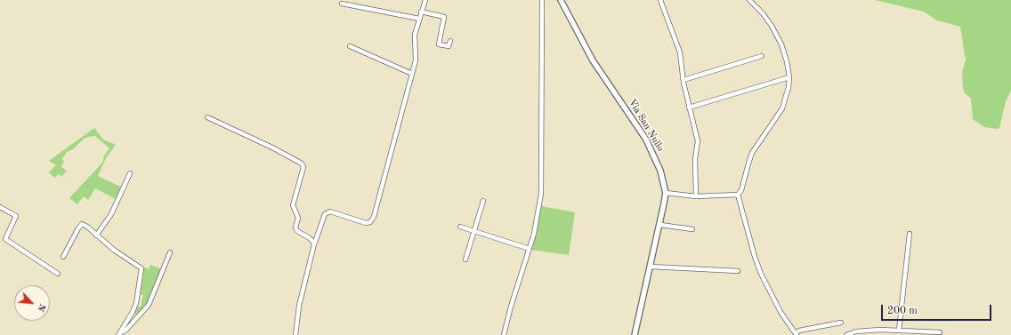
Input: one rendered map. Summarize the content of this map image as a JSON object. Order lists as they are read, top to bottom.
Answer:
{
  "streets": {
    "street": ["Via San Nullo"]
  },
  "scale_bar": "200 m",
  "north": "bottom right"
}
